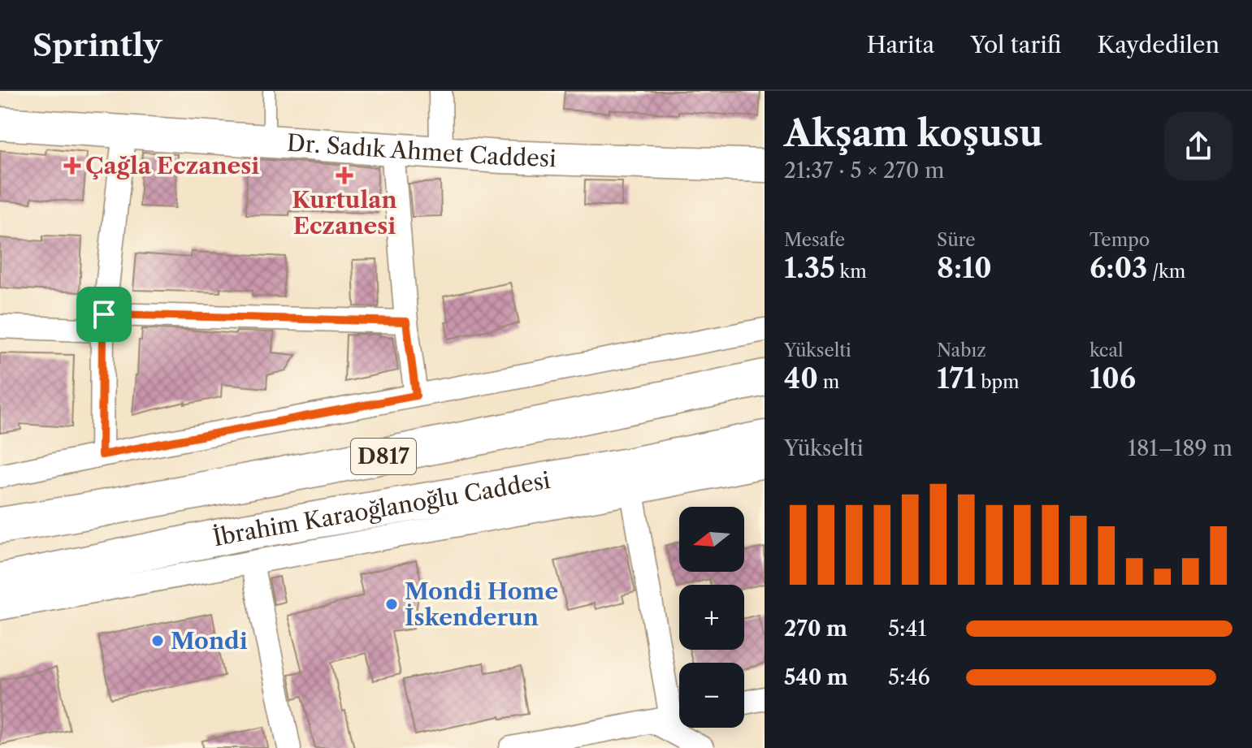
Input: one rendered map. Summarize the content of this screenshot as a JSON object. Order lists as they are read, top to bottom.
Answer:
{
  "streets": {
    "highway": ["D817", "İbrahim Karaoğlanoğlu Caddesi"],
    "street": ["Dr. Sadık Ahmet Caddesi"]
  },
  "places": {
    "health": ["Çağla Eczanesi", "Kurtulan Eczanesi"],
    "other": ["Mondi Home İskenderun", "Mondi"]
  },
  "north": "left",
  "page": {
    "header": "Sprintly",
    "nav": ["Harita", "Yol tarifi", "Kaydedilen"],
    "heading": ["Akşam koşusu", "21:37 · 5 × 270 m"],
    "stats": [
      ["Mesafe", "1.35 km"],
      ["Süre", "8:10"],
      ["Tempo", "6:03 /km"],
      ["Yükselti", "40 m"],
      ["Nabız", "171 bpm"],
      ["kcal", "106"]
    ],
    "chart": ["Yükselti", "181–189 m"],
    "map_buttons": ["+", "−"],
    "list": [
      {
        "name": "270 m",
        "note": "5:41"
      },
      {
        "name": "540 m",
        "note": "5:46"
      }
    ]
  }
}
